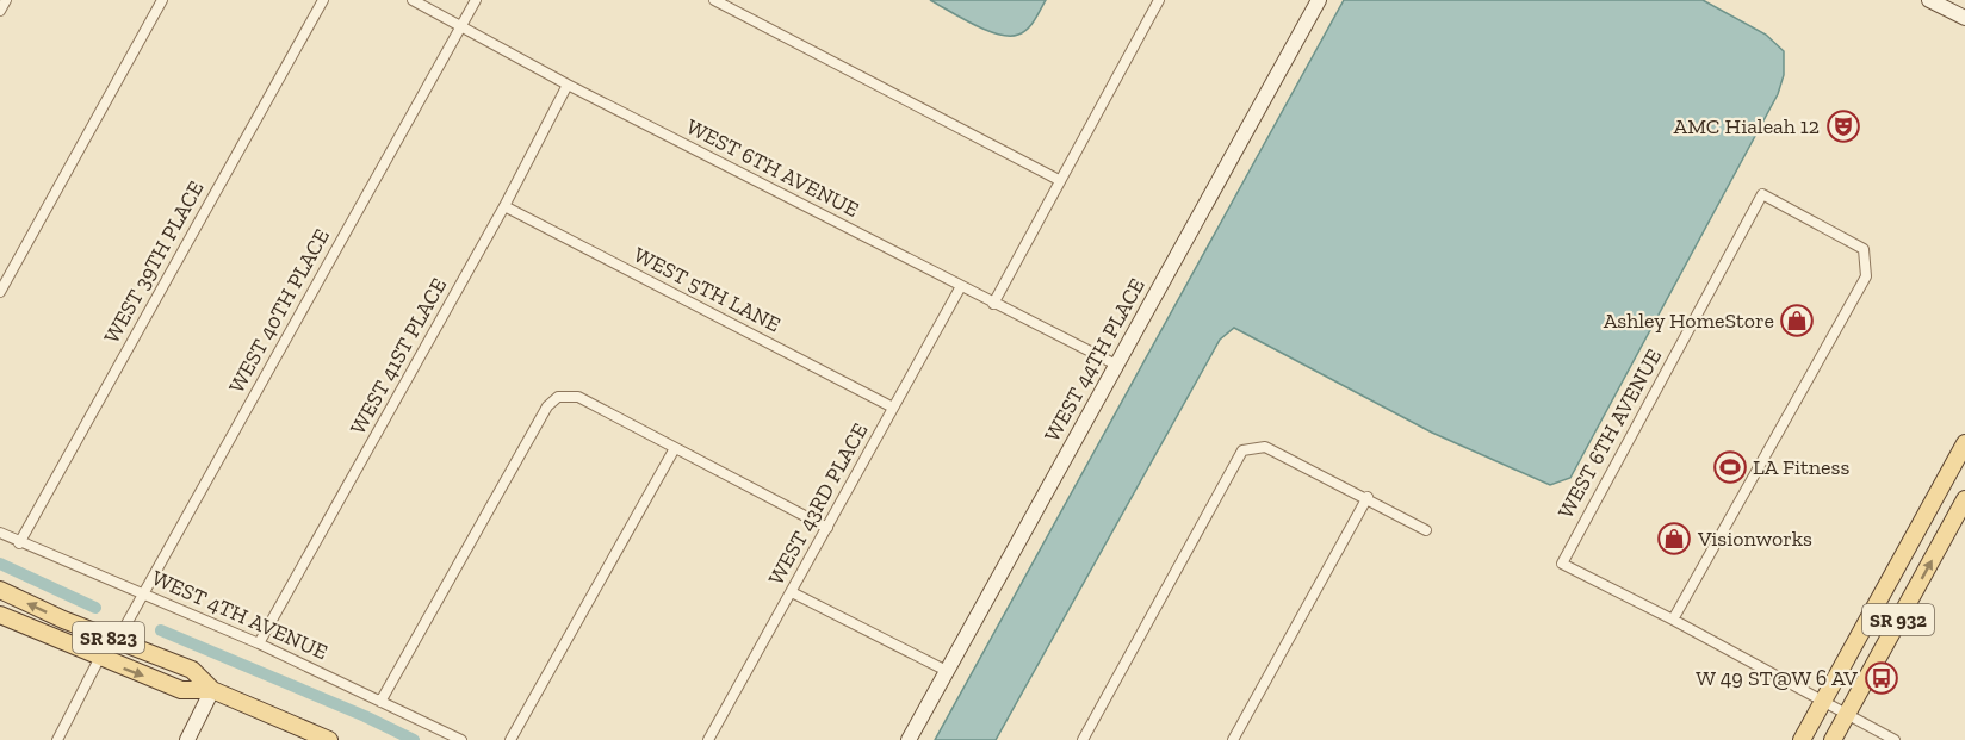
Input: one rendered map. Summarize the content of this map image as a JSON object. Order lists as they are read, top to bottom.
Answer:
{
  "streets": {
    "main road": ["SR 932", "SR 823"],
    "street": [
      "WEST 6TH AVENUE",
      "WEST 39TH PLACE",
      "WEST 5TH LANE",
      "WEST 40TH PLACE",
      "WEST 41ST PLACE",
      "WEST 44TH PLACE",
      "WEST 43RD PLACE",
      "WEST 4TH AVENUE"
    ]
  },
  "crossings": [
    ["WEST 6TH AVENUE", "WEST 40TH PLACE"],
    ["WEST 6TH AVENUE", "WEST 41ST PLACE"],
    ["WEST 6TH AVENUE", "WEST 44TH PLACE"],
    ["WEST 6TH AVENUE", "WEST 43RD PLACE"],
    ["WEST 6TH AVENUE", "SR 932"],
    ["WEST 39TH PLACE", "WEST 4TH AVENUE"],
    ["WEST 5TH LANE", "WEST 41ST PLACE"],
    ["WEST 5TH LANE", "WEST 43RD PLACE"],
    ["WEST 40TH PLACE", "WEST 4TH AVENUE"],
    ["WEST 40TH PLACE", "SR 823"],
    ["WEST 41ST PLACE", "WEST 4TH AVENUE"]
  ],
  "places": {
    "theatre": ["AMC Hialeah 12"],
    "shop": ["Ashley HomeStore", "Visionworks"],
    "sports": ["LA Fitness"],
    "bus stop": ["W 49 ST@W 6 AV"]
  }
}
